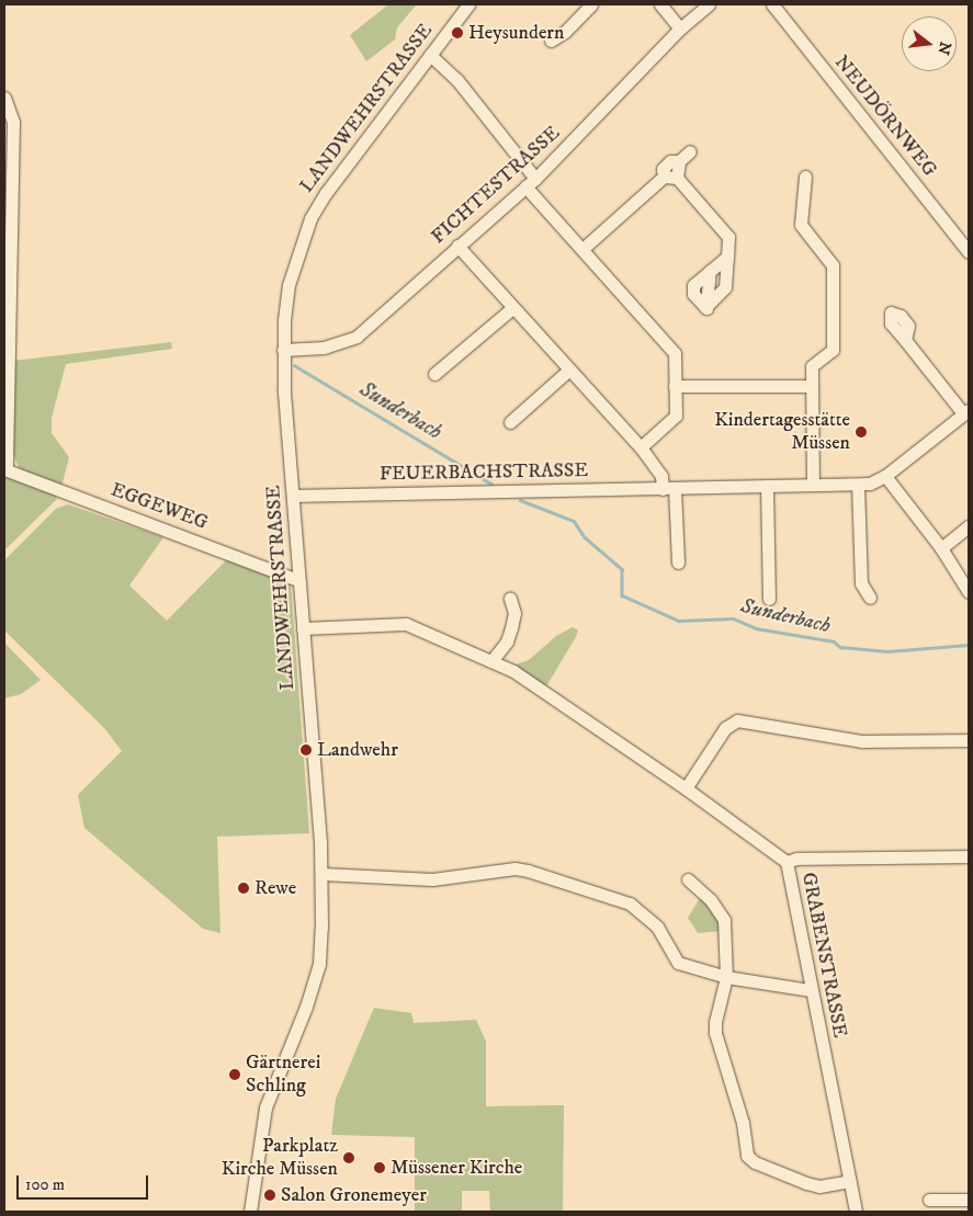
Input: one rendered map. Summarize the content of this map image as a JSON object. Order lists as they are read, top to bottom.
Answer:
{
  "streets": {
    "street": [
      "LANDWEHRSTRASSE",
      "NEUDÖRNWEG",
      "FICHTESTRASSE",
      "FEUERBACHSTRASSE",
      "EGGEWEG",
      "GRABENSTRASSE"
    ]
  },
  "crossings": [
    ["LANDWEHRSTRASSE", "FICHTESTRASSE"],
    ["LANDWEHRSTRASSE", "FEUERBACHSTRASSE"],
    ["LANDWEHRSTRASSE", "EGGEWEG"],
    ["LANDWEHRSTRASSE", "GRABENSTRASSE"]
  ],
  "water": ["Sunderbach"],
  "places": [
    "Heysundern",
    "Kindertagesstätte Müssen",
    "Landwehr",
    "Rewe",
    "Gärtnerei Schling",
    "Parkplatz Kirche Müssen",
    "Müssener Kirche",
    "Salon Gronemeyer"
  ],
  "scale_bar": "100 m",
  "north": "right"
}
